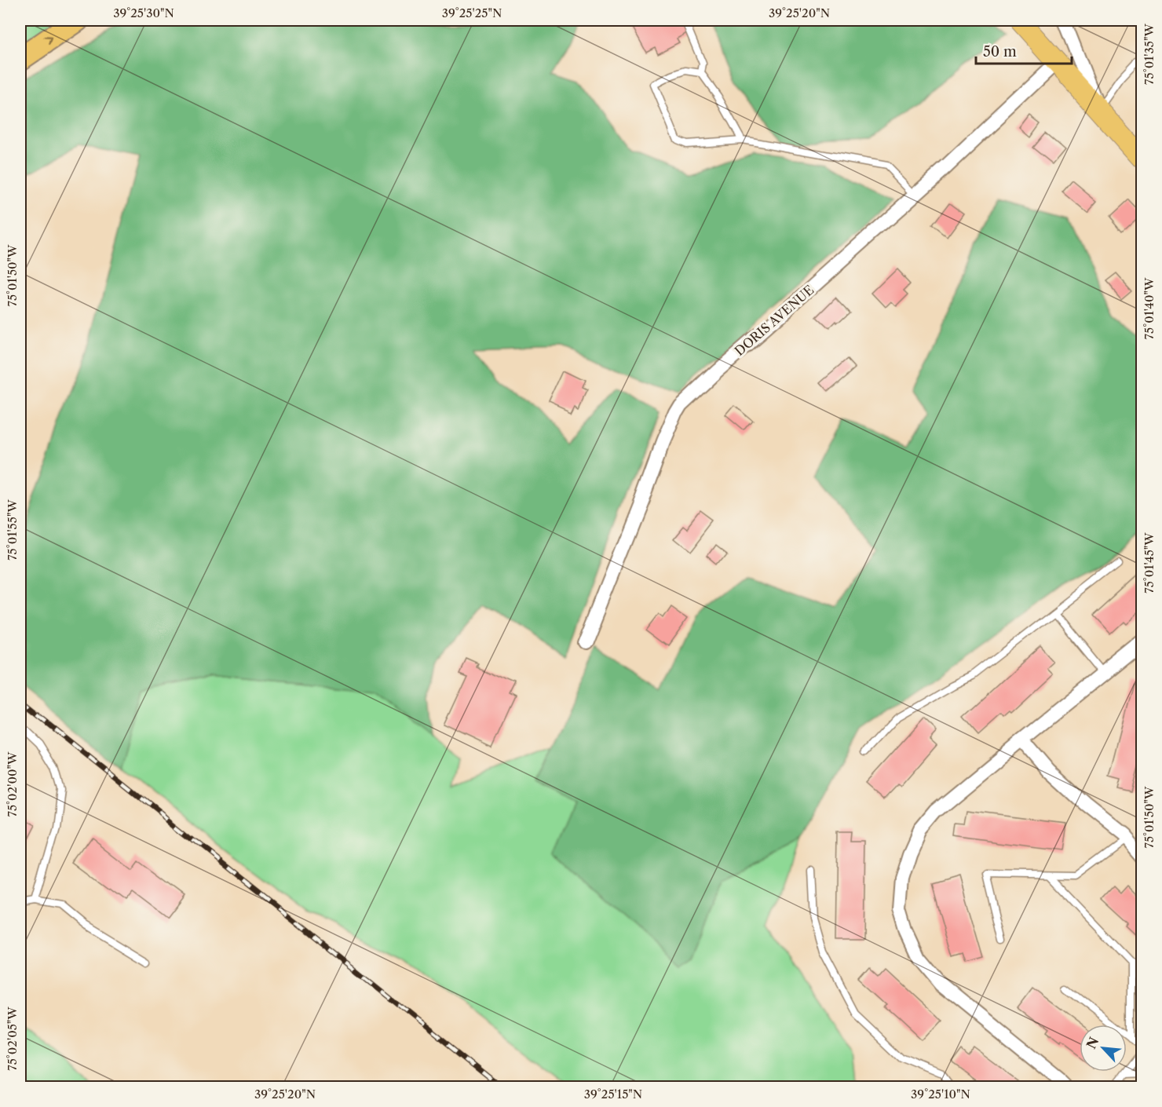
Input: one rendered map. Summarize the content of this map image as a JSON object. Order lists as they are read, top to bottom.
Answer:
{
  "streets": {
    "street": ["DORIS AVENUE"]
  },
  "scale_bar": "50 m",
  "north": "top left",
  "coordinates": [
    "39°25'30\"N",
    "39°25'25\"N",
    "39°25'20\"N",
    "75°01'35\"W",
    "75°01'50\"W",
    "75°01'40\"W",
    "75°01'55\"W",
    "75°01'45\"W",
    "75°02'00\"W",
    "75°02'05\"W",
    "39°25'15\"N",
    "39°25'10\"N"
  ]
}
